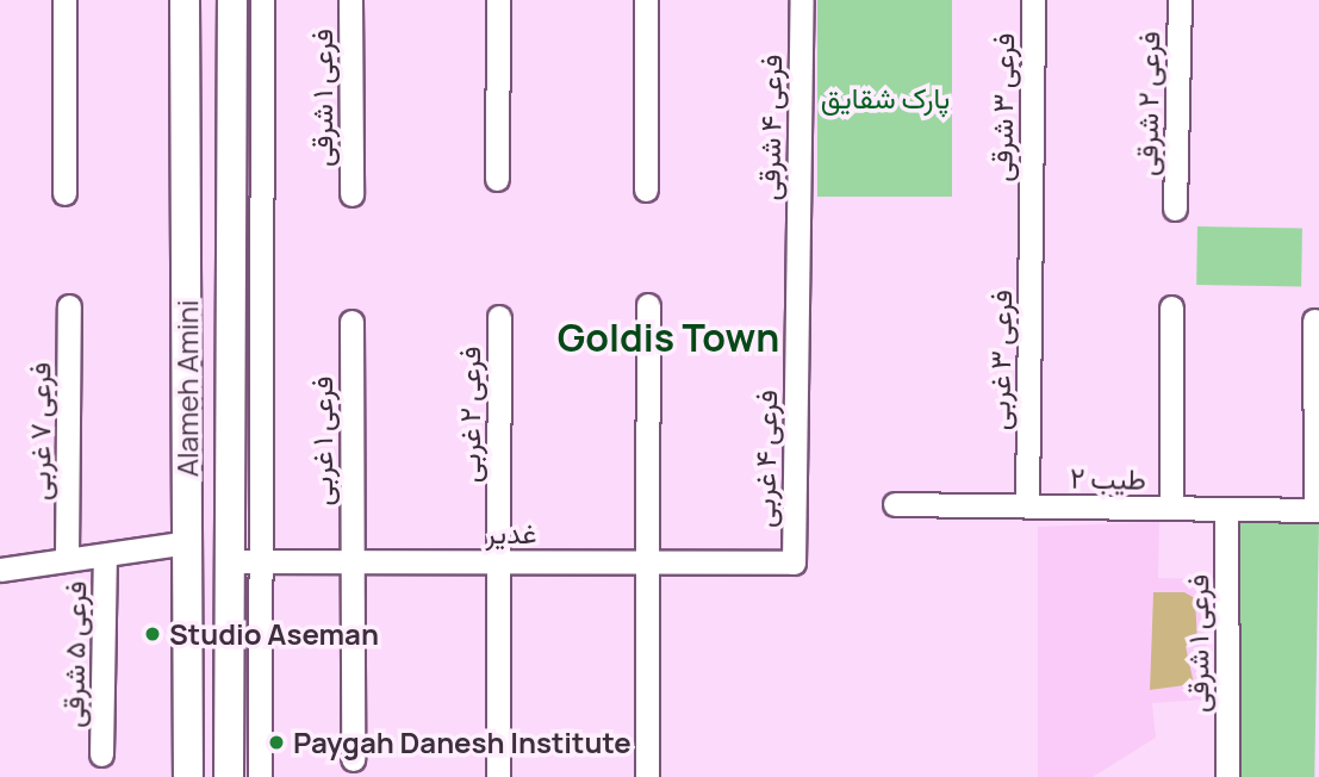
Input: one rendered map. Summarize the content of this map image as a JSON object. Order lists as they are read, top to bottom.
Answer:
{
  "streets": {
    "main road": ["Alameh Amini"],
    "street": [
      "فرعی ۱ شرقی",
      "فرعی ۲ شرقی",
      "فرعی ۳ شرقی",
      "فرعی ۴ شرقی",
      "فرعی ۳ غربی",
      "فرعی ۲ غربی",
      "فرعی ۷ غربی",
      "فرعی ۱ غربی",
      "فرعی ۴ غربی",
      "طیب ۲",
      "غدیر",
      "فرعی ۵ شرقی"
    ]
  },
  "crossings": [
    ["فرعی ۱ شرقی", "طیب ۲"],
    ["فرعی ۳ شرقی", "فرعی ۳ غربی"],
    ["فرعی ۴ شرقی", "فرعی ۴ غربی"],
    ["فرعی ۳ غربی", "طیب ۲"],
    ["Alameh Amini", "غدیر"],
    ["فرعی ۲ غربی", "غدیر"],
    ["فرعی ۱ غربی", "غدیر"],
    ["فرعی ۴ غربی", "غدیر"]
  ],
  "districts": ["Goldis Town"],
  "parks": ["پارک شقایق"],
  "places": ["Studio Aseman", "Paygah Danesh Institute"]
}
